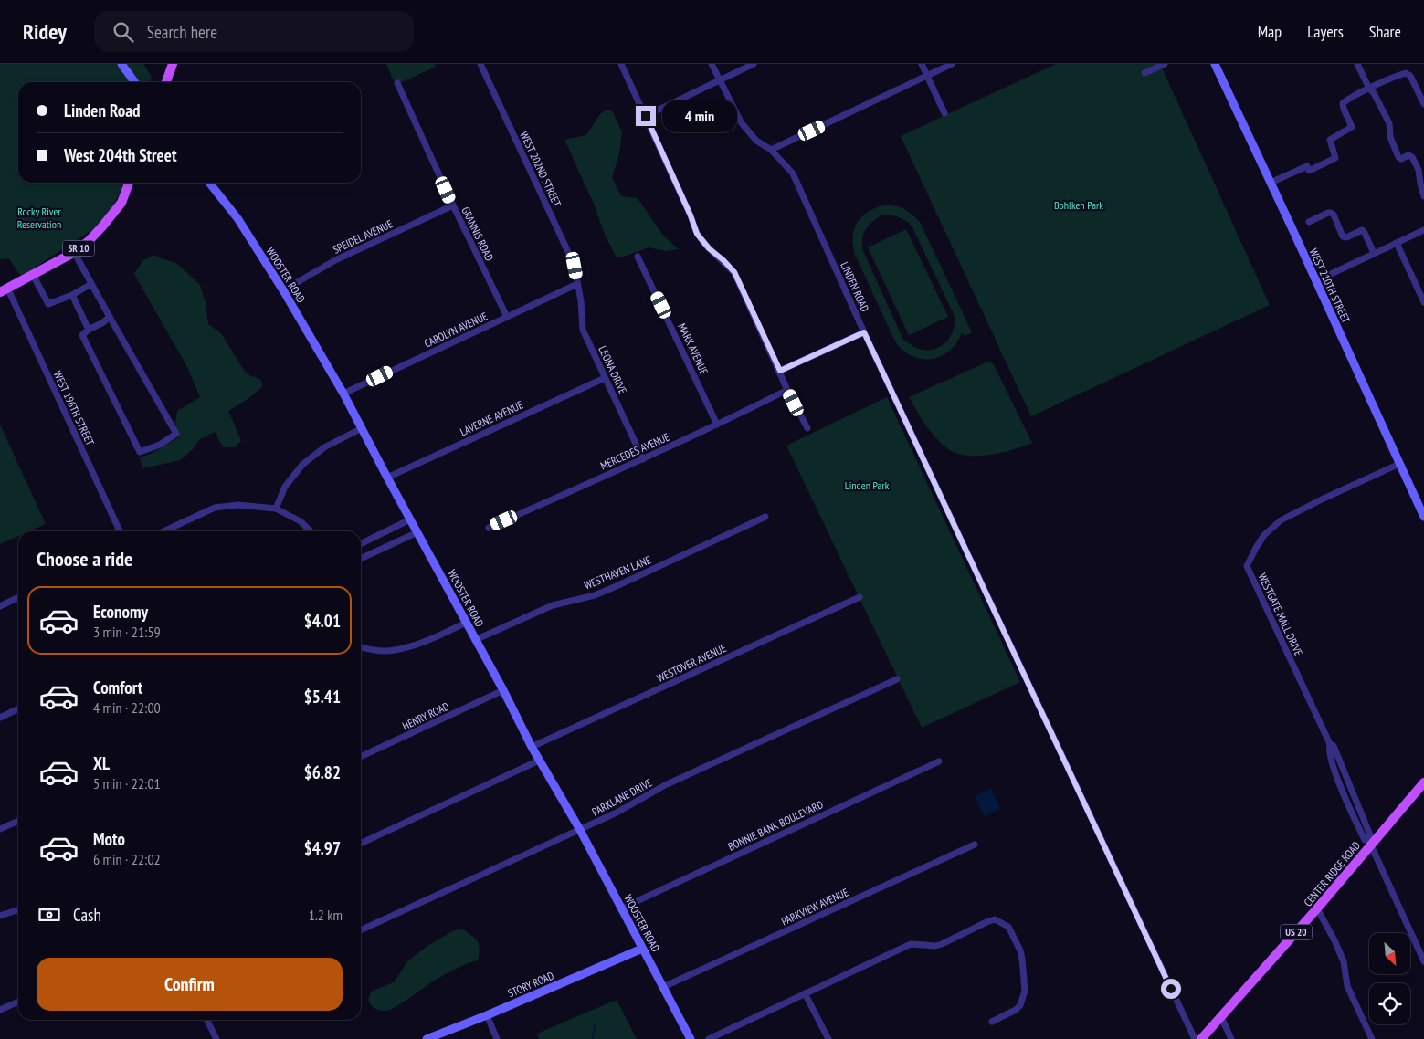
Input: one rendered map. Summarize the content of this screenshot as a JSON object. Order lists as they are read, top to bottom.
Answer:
{
  "streets": {
    "main road": [
      "SR 10",
      "WOOSTER ROAD",
      "WEST 210TH STREET",
      "CENTER RIDGE ROAD",
      "US 20",
      "STORY ROAD"
    ],
    "street": [
      "WEST 202ND STREET",
      "GRANNIS ROAD",
      "SPEIDEL AVENUE",
      "LINDEN ROAD",
      "CAROLYN AVENUE",
      "MARK AVENUE",
      "LEONA DRIVE",
      "WEST 196TH STREET",
      "LAVERNE AVENUE",
      "MERCEDES AVENUE",
      "WESTHAVEN LANE",
      "WESTGATE MALL DRIVE",
      "WESTOVER AVENUE",
      "HENRY ROAD",
      "PARKLANE DRIVE",
      "BONNIE BANK BOULEVARD",
      "PARKVIEW AVENUE"
    ]
  },
  "crossings": [
    ["WEST 202ND STREET", "CAROLYN AVENUE"],
    ["WEST 202ND STREET", "LEONA DRIVE"],
    ["GRANNIS ROAD", "SPEIDEL AVENUE"],
    ["GRANNIS ROAD", "CAROLYN AVENUE"],
    ["SPEIDEL AVENUE", "WOOSTER ROAD"],
    ["SR 10", "WEST 196TH STREET"],
    ["WOOSTER ROAD", "CAROLYN AVENUE"],
    ["WOOSTER ROAD", "LAVERNE AVENUE"],
    ["WOOSTER ROAD", "WESTHAVEN LANE"],
    ["WOOSTER ROAD", "WESTOVER AVENUE"],
    ["WOOSTER ROAD", "HENRY ROAD"],
    ["WOOSTER ROAD", "PARKLANE DRIVE"],
    ["WOOSTER ROAD", "BONNIE BANK BOULEVARD"],
    ["WOOSTER ROAD", "PARKVIEW AVENUE"],
    ["WOOSTER ROAD", "STORY ROAD"],
    ["WEST 210TH STREET", "WESTGATE MALL DRIVE"],
    ["CAROLYN AVENUE", "LEONA DRIVE"],
    ["MARK AVENUE", "MERCEDES AVENUE"],
    ["LEONA DRIVE", "LAVERNE AVENUE"],
    ["LEONA DRIVE", "MERCEDES AVENUE"],
    ["WESTGATE MALL DRIVE", "CENTER RIDGE ROAD"]
  ],
  "parks": ["Bohlken Park", "Rocky River Reservation", "Linden Park"],
  "north": "bottom right",
  "page": {
    "header": "Ridey",
    "search": "Search here",
    "nav": ["Map", "Layers", "Share"],
    "banner": ["Linden Road", "West 204th Street"],
    "bubble": "4 min",
    "heading": "Choose a ride",
    "list": [
      {
        "name": "Economy",
        "note": "3 min · 21:59",
        "value": "$4.01"
      },
      {
        "name": "Comfort",
        "note": "4 min · 22:00",
        "value": "$5.41"
      },
      {
        "name": "XL",
        "note": "5 min · 22:01",
        "value": "$6.82"
      },
      {
        "name": "Moto",
        "note": "6 min · 22:02",
        "value": "$4.97"
      }
    ],
    "pay": ["Cash", "1.2 km"],
    "buttons": "Confirm"
  }
}
